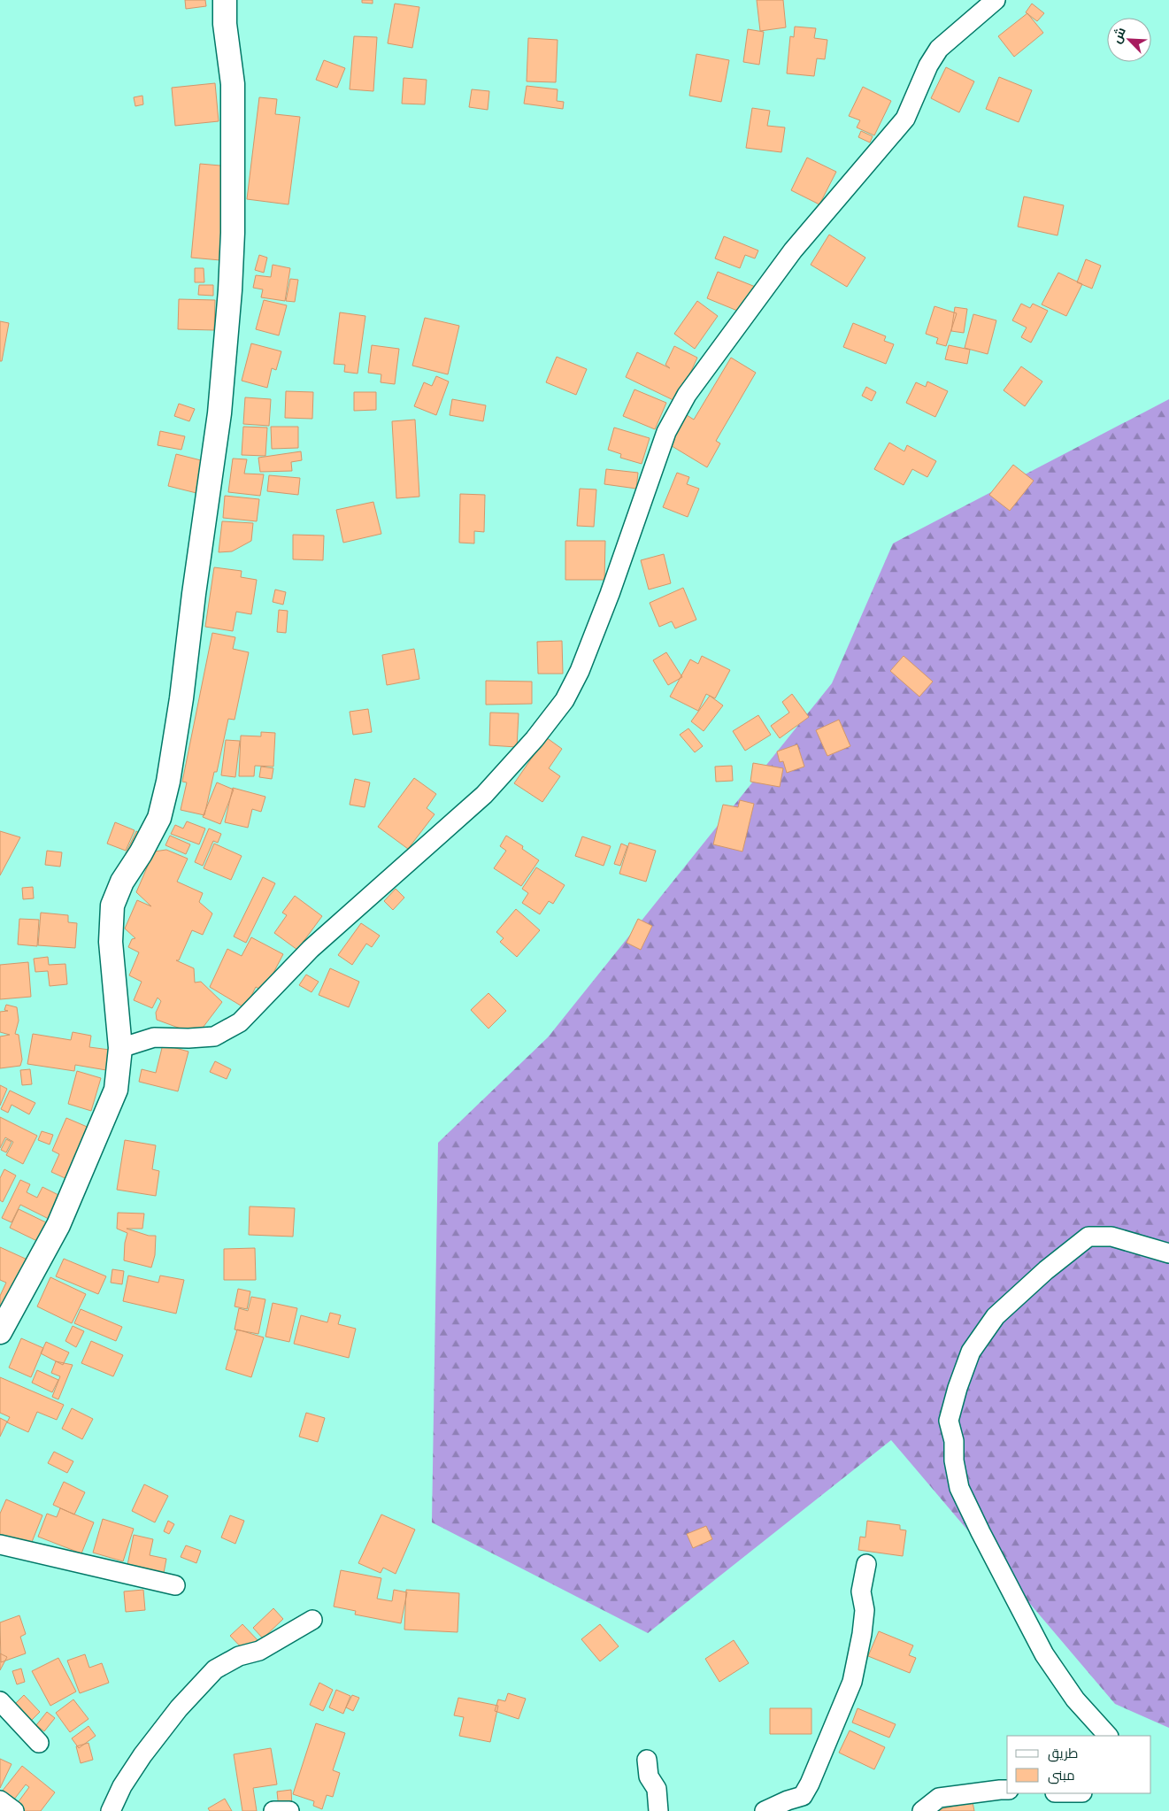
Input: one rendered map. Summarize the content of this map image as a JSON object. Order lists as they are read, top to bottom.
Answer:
{
  "legend": ["طريق", "مبنى"],
  "north": "top left"
}
